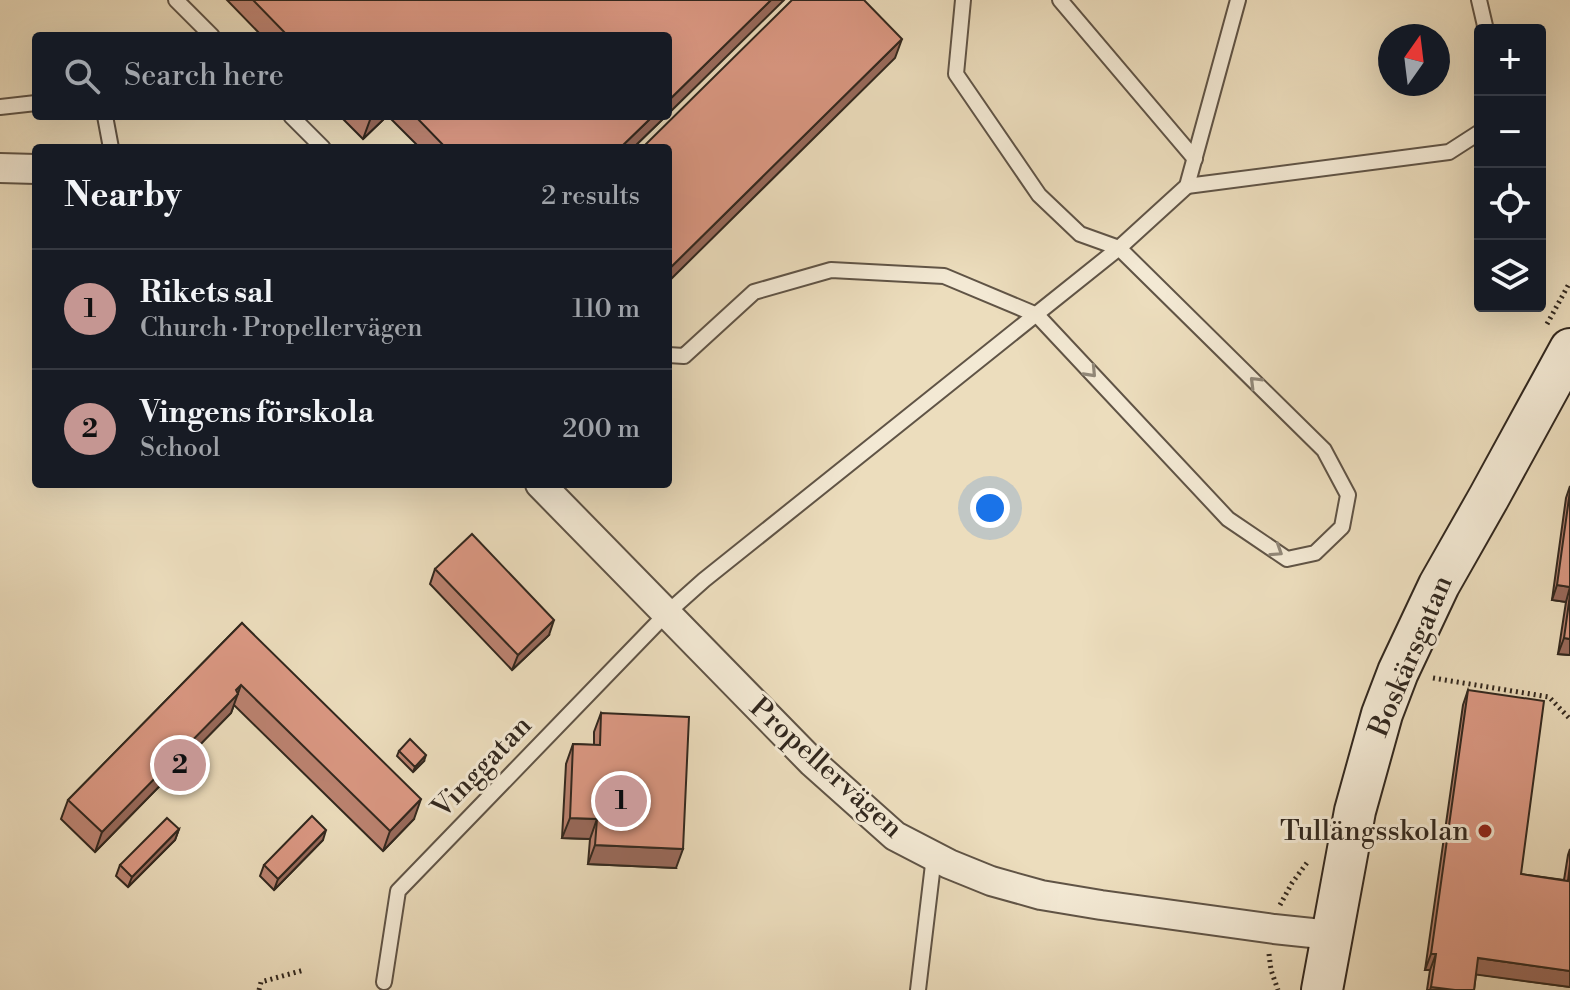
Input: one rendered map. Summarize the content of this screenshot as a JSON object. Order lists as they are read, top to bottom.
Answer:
{
  "streets": {
    "street": ["Boskärsgatan", "Propellervägen"],
    "lane": ["Vinggatan"]
  },
  "crossings": [
    ["Boskärsgatan", "Propellervägen"],
    ["Vinggatan", "Propellervägen"]
  ],
  "places": ["Tullängsskolan"],
  "north": "top",
  "page": {
    "map_buttons": ["+", "−"],
    "search": "Search here",
    "heading": ["Nearby", "2 results"],
    "list": [
      {
        "mark": "1",
        "name": "Rikets sal",
        "note": "Church · Propellervägen",
        "value": "110 m"
      },
      {
        "mark": "2",
        "name": "Vingens förskola",
        "note": "School",
        "value": "200 m"
      }
    ],
    "pins": ["2", "1"]
  }
}
